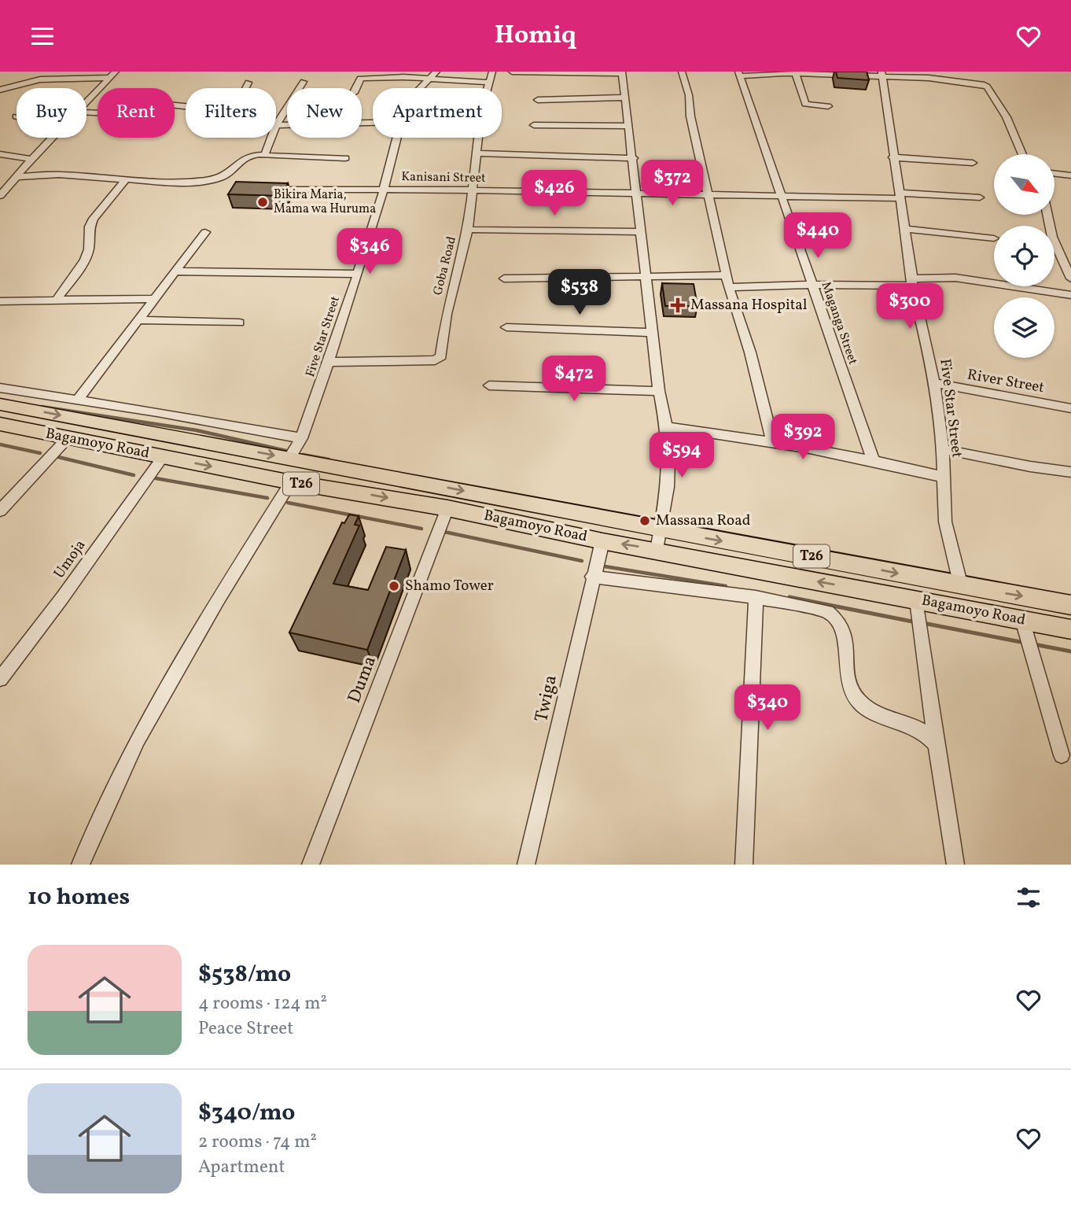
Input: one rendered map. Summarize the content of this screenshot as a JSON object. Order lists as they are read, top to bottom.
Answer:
{
  "streets": {
    "highway": ["Bagamoyo Road", "T26"],
    "street": [
      "Kanisani Street",
      "Goba Road",
      "Maganga Street",
      "Five Star Street",
      "River Street",
      "Umoja",
      "Duma",
      "Twiga"
    ]
  },
  "crossings": [
    ["Kanisani Street", "Goba Road"],
    ["Kanisani Street", "Maganga Street"],
    ["Kanisani Street", "Five Star Street"],
    ["Goba Road", "Five Star Street"],
    ["Five Star Street", "River Street"],
    ["Five Star Street", "Bagamoyo Road"],
    ["Bagamoyo Road", "Umoja"],
    ["Bagamoyo Road", "Duma"],
    ["Bagamoyo Road", "Twiga"]
  ],
  "places": {
    "other": ["Bikira Maria, Mama wa Huruma", "Massana Road", "Shamo Tower"],
    "health": ["Massana Hospital"]
  },
  "north": "bottom right",
  "page": {
    "header": "Homiq",
    "chip": [
      "Buy",
      "Rent",
      "Filters",
      "New",
      "Apartment"
    ],
    "price": [
      "$372",
      "$426",
      "$440",
      "$346",
      "$538",
      "$300",
      "$472",
      "$392",
      "$594",
      "$340"
    ],
    "heading": "10 homes",
    "list": [
      {
        "name": "$538/mo",
        "note": "4 rooms · 124 m² · Peace Street"
      },
      {
        "name": "$340/mo",
        "note": "2 rooms · 74 m² · Apartment"
      }
    ]
  }
}
